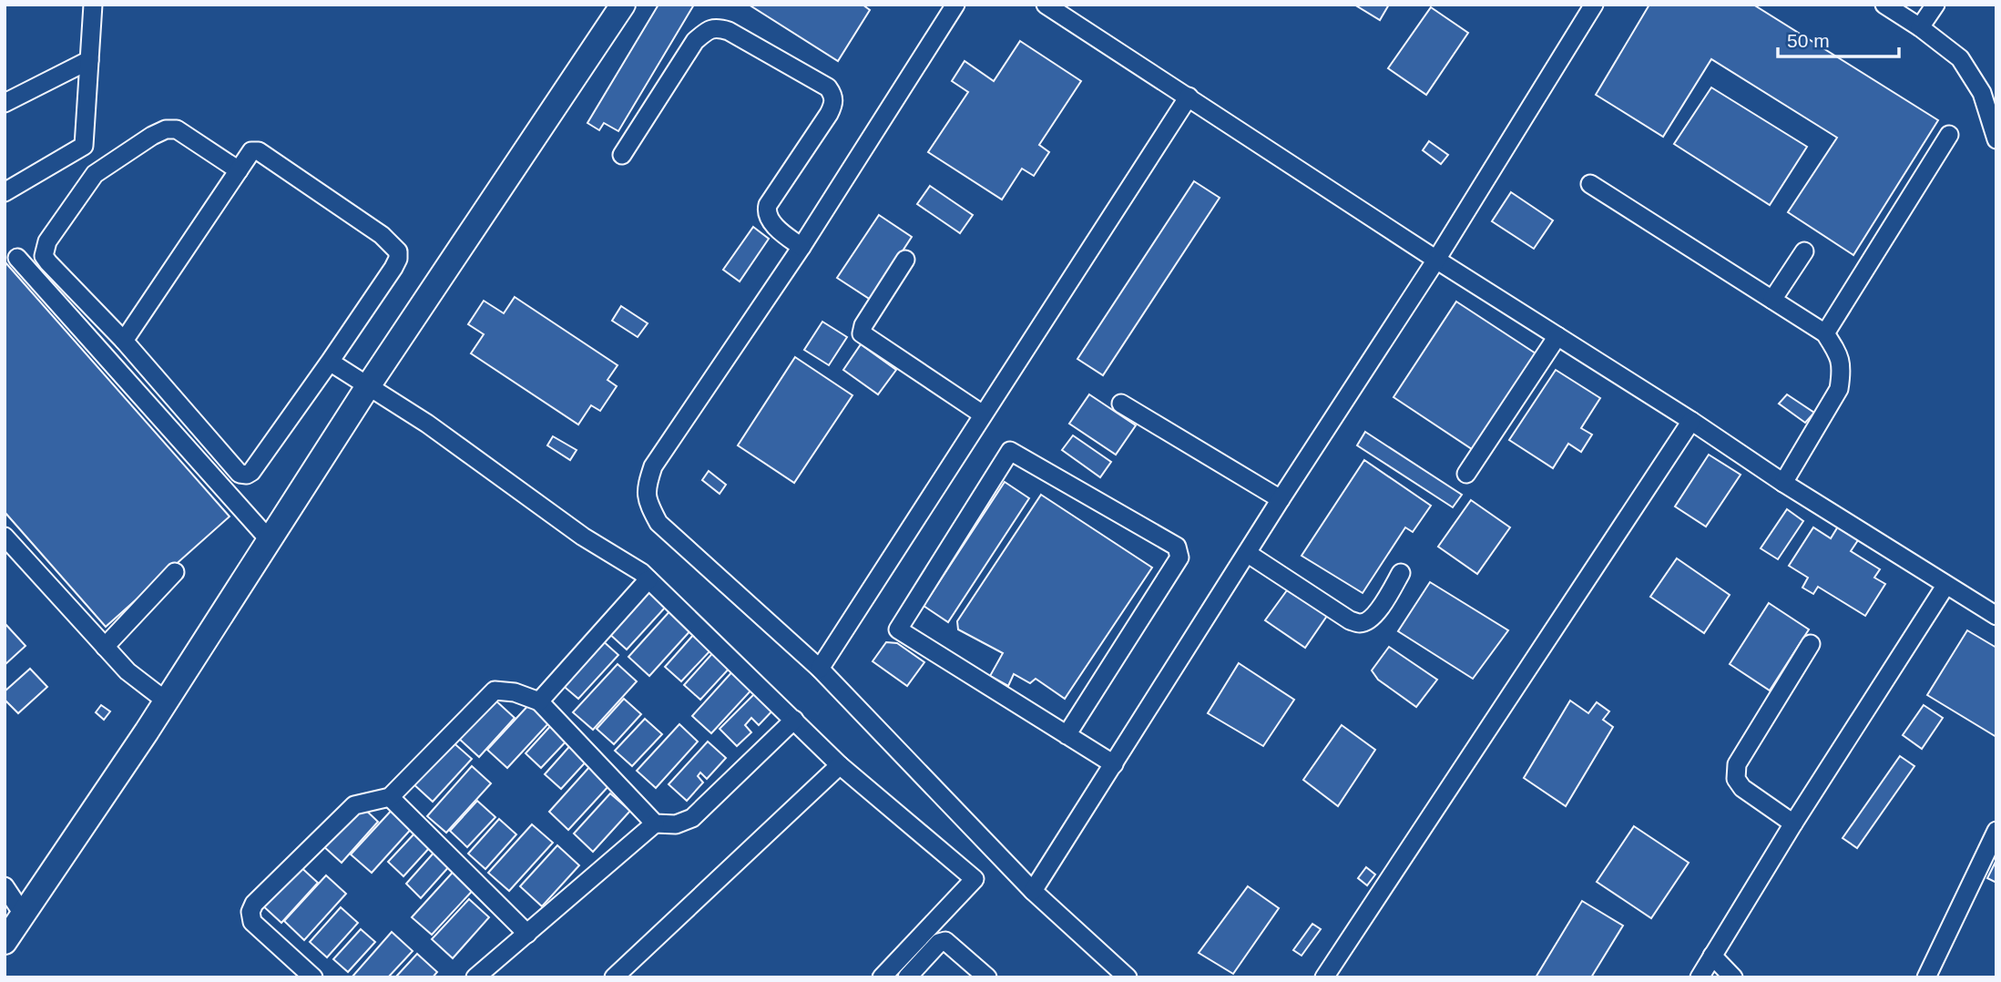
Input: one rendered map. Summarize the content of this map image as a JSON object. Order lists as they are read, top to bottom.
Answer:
{
  "scale_bar": "50 m"
}
